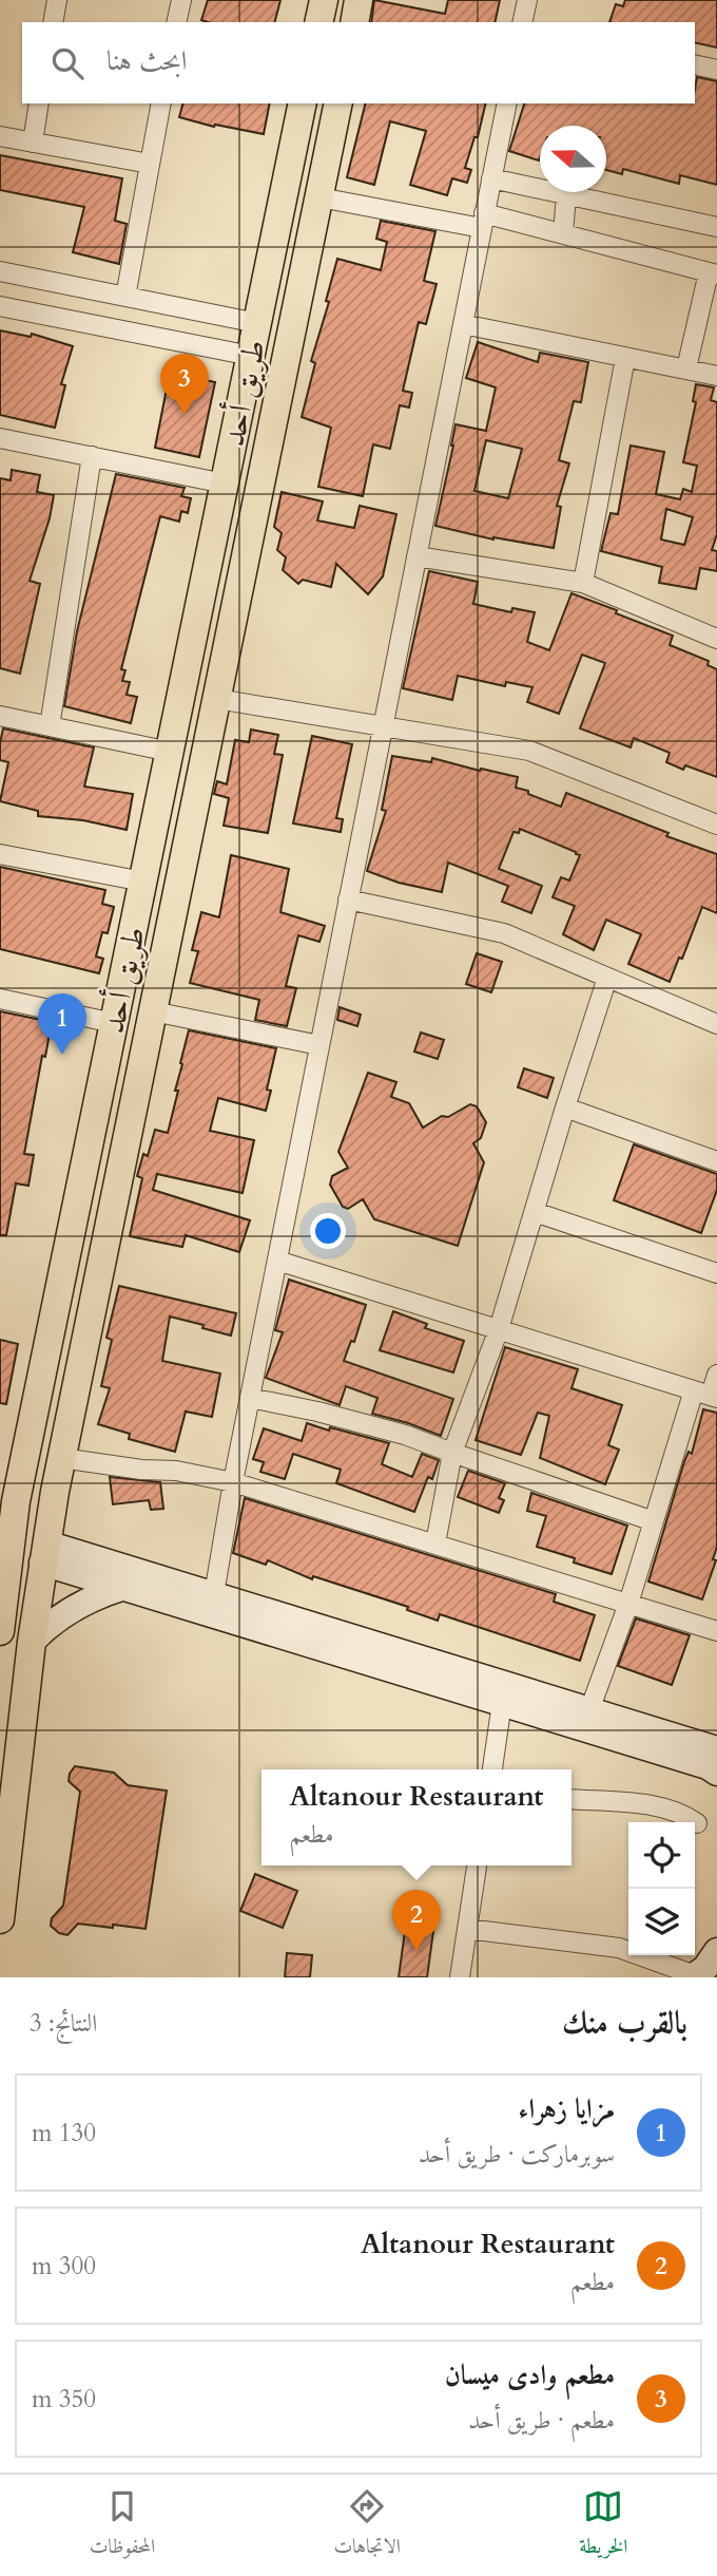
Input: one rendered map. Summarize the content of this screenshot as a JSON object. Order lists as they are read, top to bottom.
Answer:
{
  "streets": {
    "main road": ["طريق أحد"]
  },
  "north": "left",
  "page": {
    "search": "ابحث هنا",
    "pins": ["3", "1", "2"],
    "popup": ["Altanour Restaurant", "مطعم"],
    "heading": ["بالقرب منك", "النتائج: 3"],
    "list": [
      {
        "mark": "1",
        "name": "مزايا زهراء",
        "note": "سوبرماركت · طريق أحد",
        "value": "130 m"
      },
      {
        "mark": "2",
        "name": "Altanour Restaurant",
        "note": "مطعم",
        "value": "300 m"
      },
      {
        "mark": "3",
        "name": "مطعم وادى ميسان",
        "note": "مطعم · طريق أحد",
        "value": "350 m"
      }
    ],
    "nav": ["الخريطة", "الاتجاهات", "المحفوظات"]
  }
}
